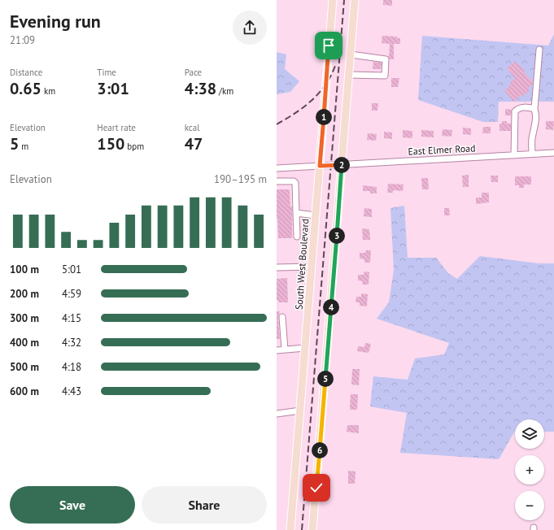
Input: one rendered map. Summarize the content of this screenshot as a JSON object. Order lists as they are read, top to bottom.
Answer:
{
  "streets": {
    "main road": ["South West Boulevard"],
    "street": ["East Elmer Road"]
  },
  "crossings": [
    ["East Elmer Road", "South West Boulevard"]
  ],
  "page": {
    "heading": ["Evening run", "21:09"],
    "stats": [
      ["Distance", "0.65 km"],
      ["Time", "3:01"],
      ["Pace", "4:38 /km"],
      ["Elevation", "5 m"],
      ["Heart rate", "150 bpm"],
      ["kcal", "47"]
    ],
    "pins": [
      "1",
      "2",
      "3",
      "4",
      "5",
      "6"
    ],
    "chart": ["Elevation", "190–195 m"],
    "list": [
      {
        "name": "100 m",
        "note": "5:01"
      },
      {
        "name": "200 m",
        "note": "4:59"
      },
      {
        "name": "300 m",
        "note": "4:15"
      },
      {
        "name": "400 m",
        "note": "4:32"
      },
      {
        "name": "500 m",
        "note": "4:18"
      },
      {
        "name": "600 m",
        "note": "4:43"
      }
    ],
    "map_buttons": ["+", "−"],
    "buttons": ["Save", "Share"]
  }
}
